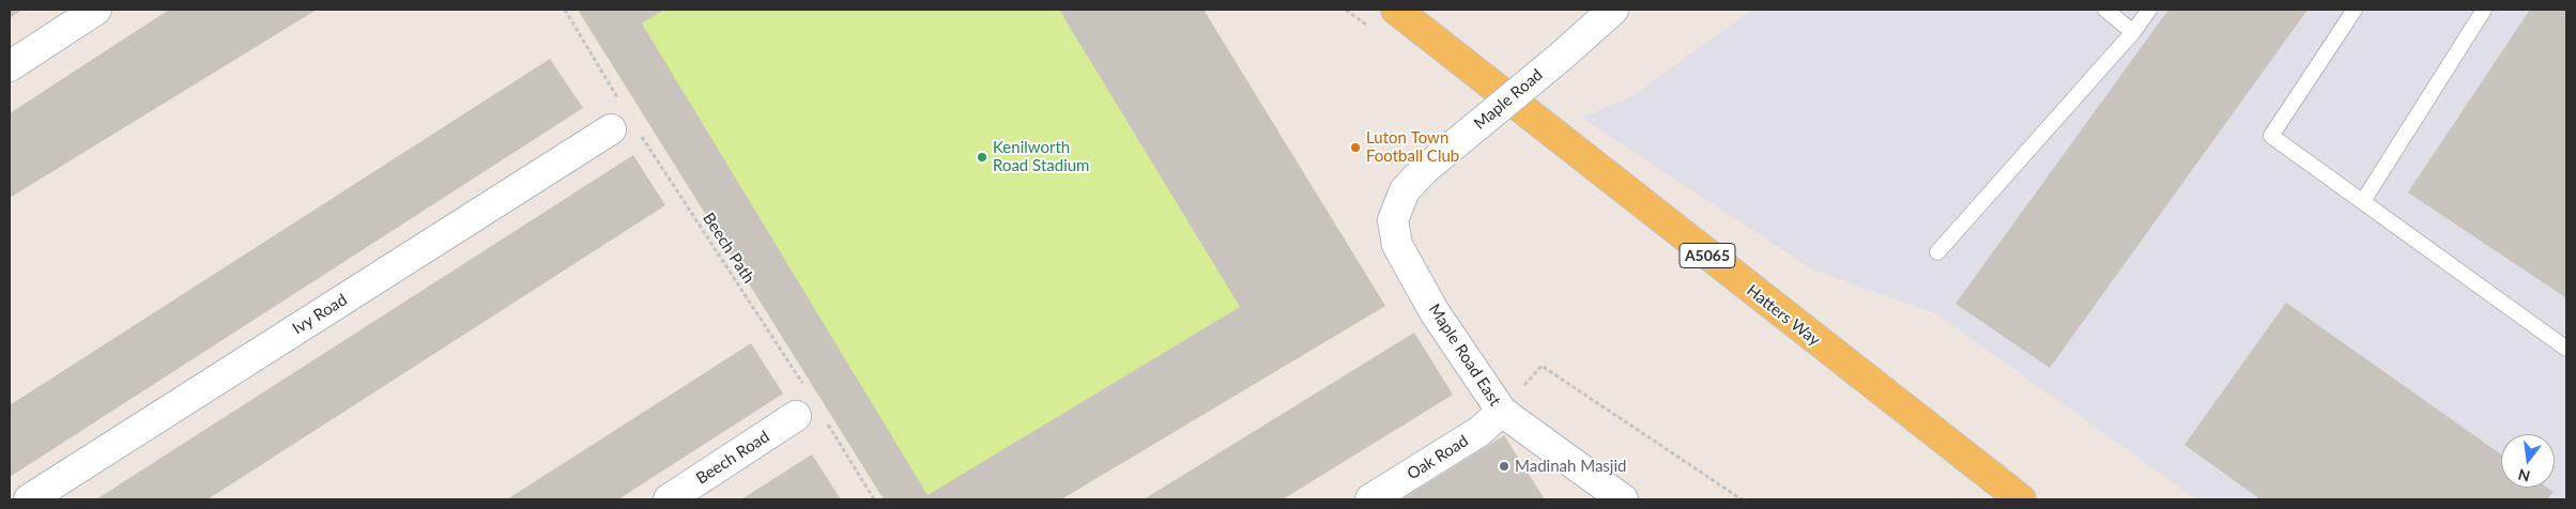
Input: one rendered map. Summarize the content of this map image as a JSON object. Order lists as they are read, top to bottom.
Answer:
{
  "streets": {
    "main road": ["A5065", "Hatters Way"],
    "street": [
      "Maple Road",
      "Ivy Road",
      "Maple Road East",
      "Beech Road",
      "Oak Road"
    ],
    "path": ["Beech Path"]
  },
  "crossings": [
    ["Maple Road", "Maple Road East"],
    ["Beech Path", "Beech Road"],
    ["Maple Road East", "Oak Road"]
  ],
  "places": ["Luton Town Football Club", "Kenilworth Road Stadium", "Madinah Masjid"],
  "north": "bottom"
}
